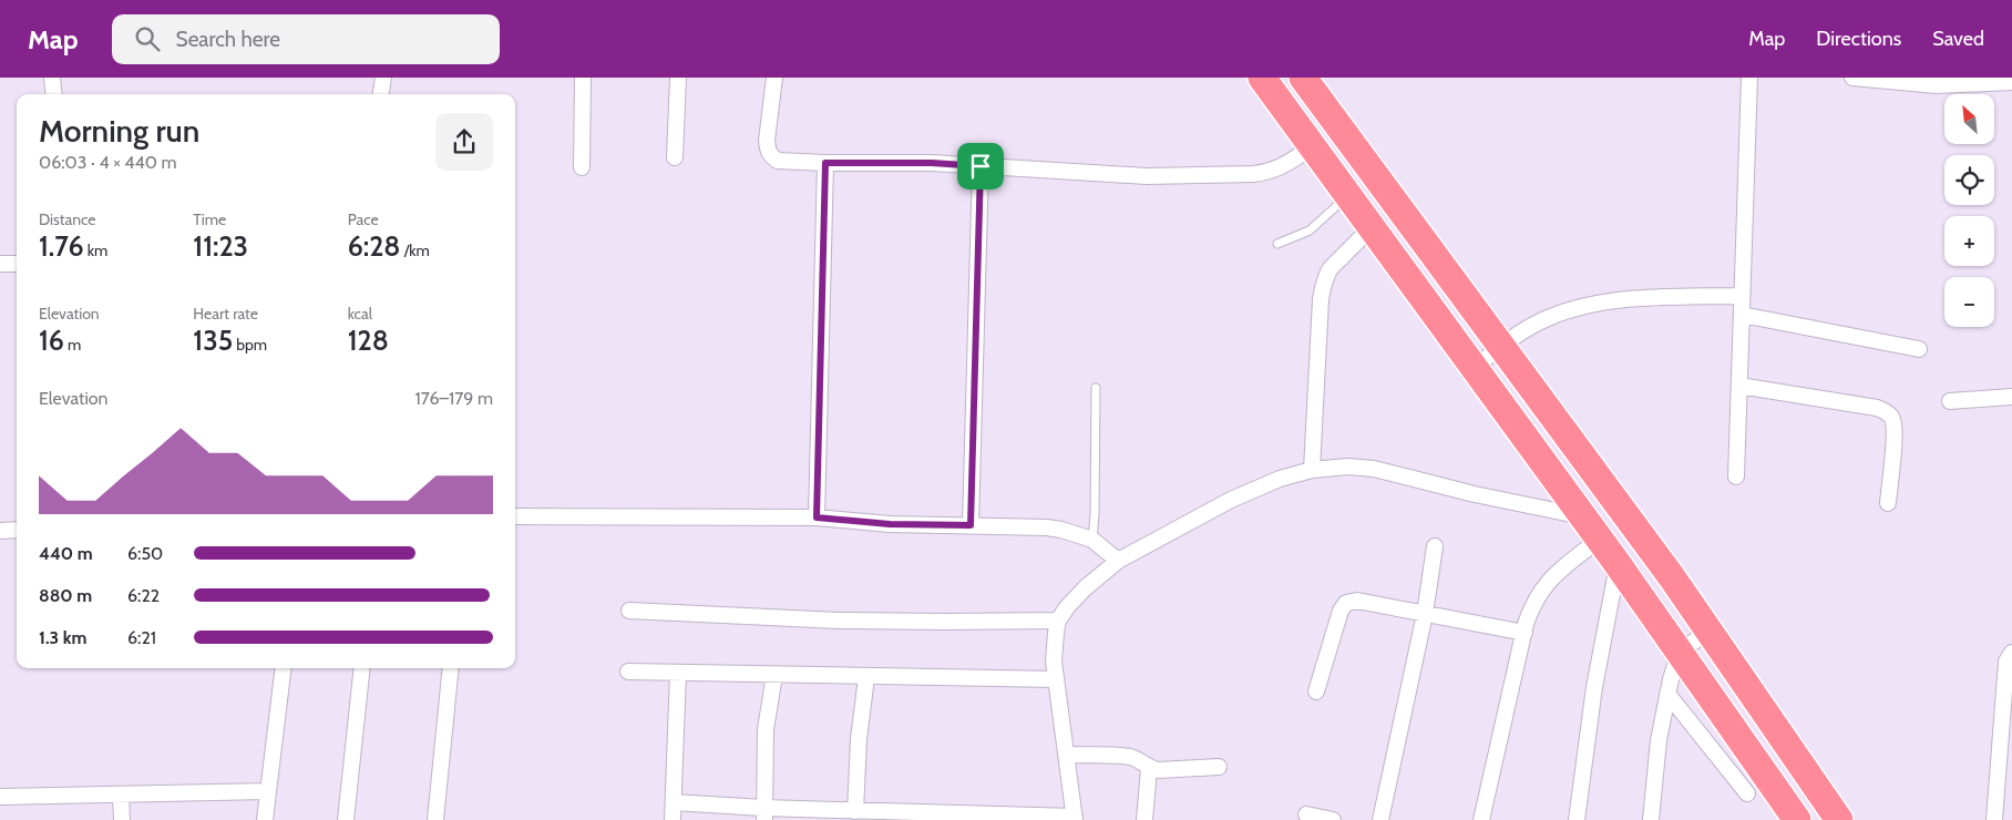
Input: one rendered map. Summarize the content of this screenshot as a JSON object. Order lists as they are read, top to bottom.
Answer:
{
  "north": "top left",
  "page": {
    "header": "Map",
    "search": "Search here",
    "nav": ["Map", "Directions", "Saved"],
    "map_buttons": ["+", "−"],
    "heading": ["Morning run", "06:03 · 4 × 440 m"],
    "stats": [
      ["Distance", "1.76 km"],
      ["Time", "11:23"],
      ["Pace", "6:28 /km"],
      ["Elevation", "16 m"],
      ["Heart rate", "135 bpm"],
      ["kcal", "128"]
    ],
    "chart": ["Elevation", "176–179 m"],
    "list": [
      {
        "name": "440 m",
        "note": "6:50"
      },
      {
        "name": "880 m",
        "note": "6:22"
      },
      {
        "name": "1.3 km",
        "note": "6:21"
      }
    ]
  }
}
